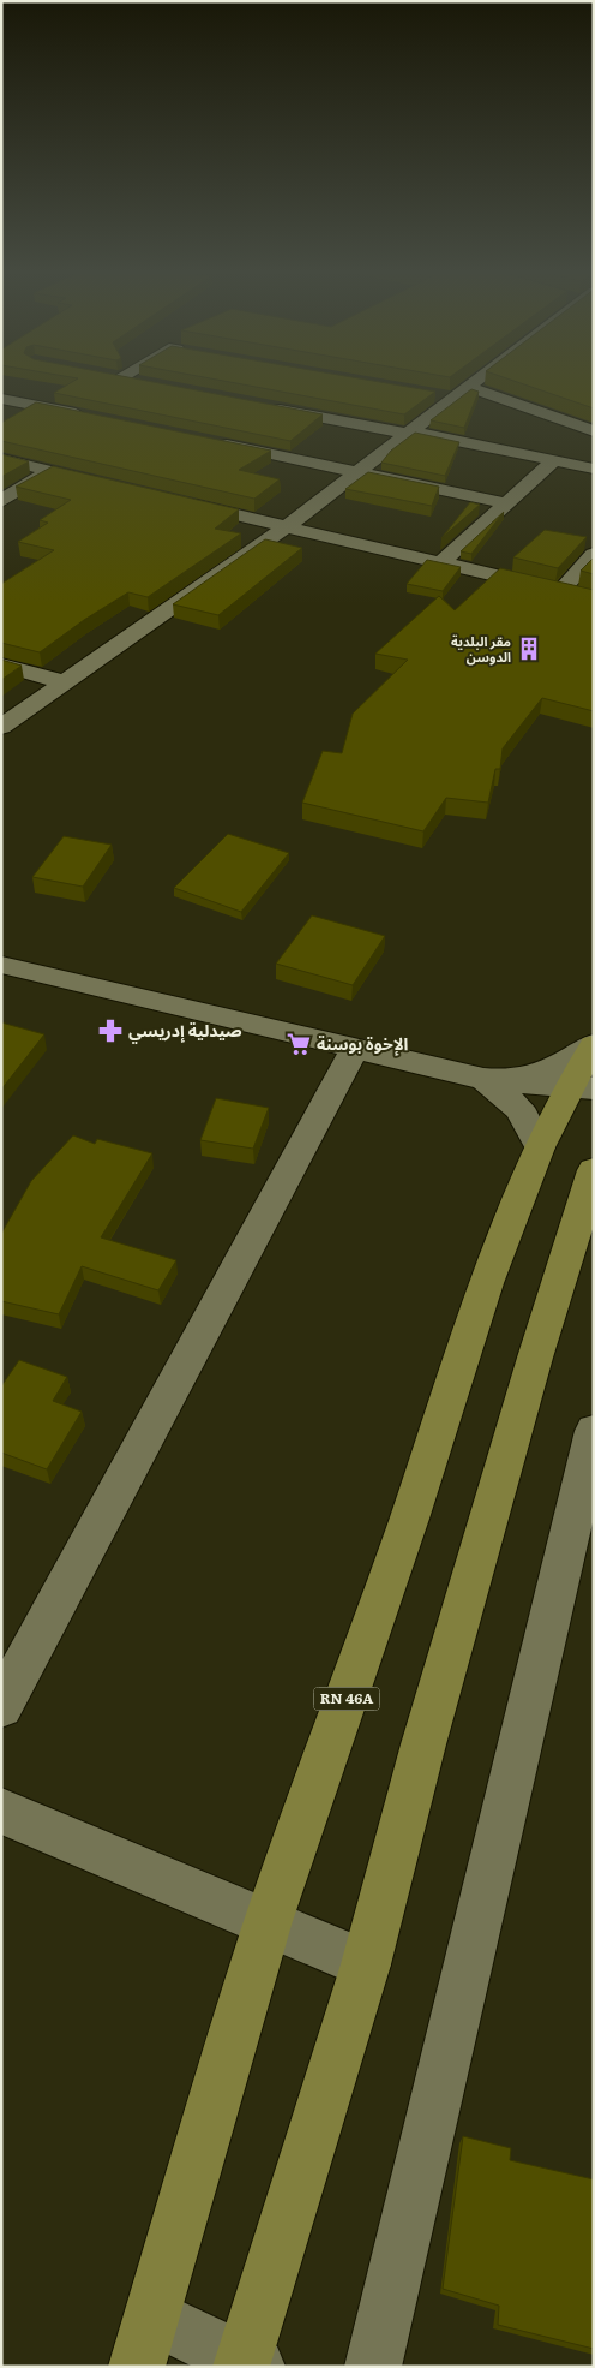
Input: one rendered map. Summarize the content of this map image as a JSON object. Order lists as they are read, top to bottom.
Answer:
{
  "streets": {
    "main road": ["RN 46A"]
  },
  "places": {
    "building": ["مقر البلدية الدوسن"],
    "pharmacy": ["صيدلية إدريسي"],
    "supermarket": ["الإخوة بوسنة"]
  }
}
